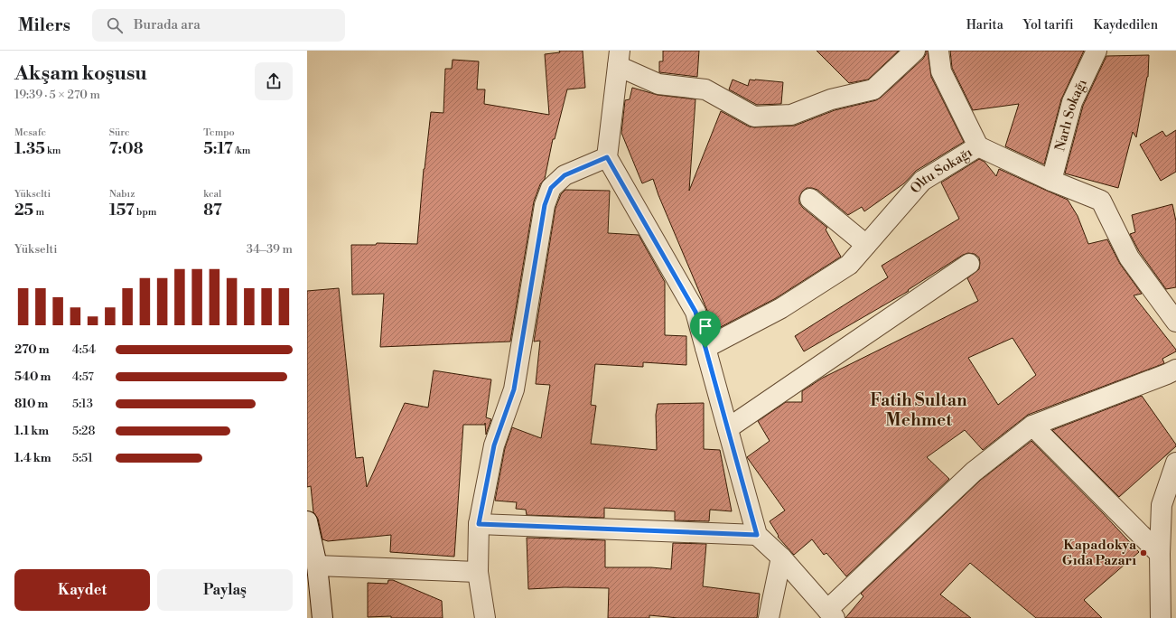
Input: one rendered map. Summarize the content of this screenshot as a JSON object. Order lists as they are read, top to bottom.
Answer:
{
  "streets": {
    "street": ["Narlı Sokağı", "Oltu Sokağı"]
  },
  "crossings": [
    ["Narlı Sokağı", "Oltu Sokağı"]
  ],
  "districts": ["Fatih Sultan Mehmet"],
  "places": ["Kapadokya Gıda Pazarı"],
  "page": {
    "header": "Milers",
    "search": "Burada ara",
    "nav": ["Harita", "Yol tarifi", "Kaydedilen"],
    "heading": ["Akşam koşusu", "19:39 · 5 × 270 m"],
    "stats": [
      ["Mesafe", "1.35 km"],
      ["Süre", "7:08"],
      ["Tempo", "5:17 /km"],
      ["Yükselti", "25 m"],
      ["Nabız", "157 bpm"],
      ["kcal", "87"]
    ],
    "chart": ["Yükselti", "34–39 m"],
    "list": [
      {
        "name": "270 m",
        "note": "4:54"
      },
      {
        "name": "540 m",
        "note": "4:57"
      },
      {
        "name": "810 m",
        "note": "5:13"
      },
      {
        "name": "1.1 km",
        "note": "5:28"
      },
      {
        "name": "1.4 km",
        "note": "5:51"
      }
    ],
    "buttons": ["Kaydet", "Paylaş"]
  }
}
